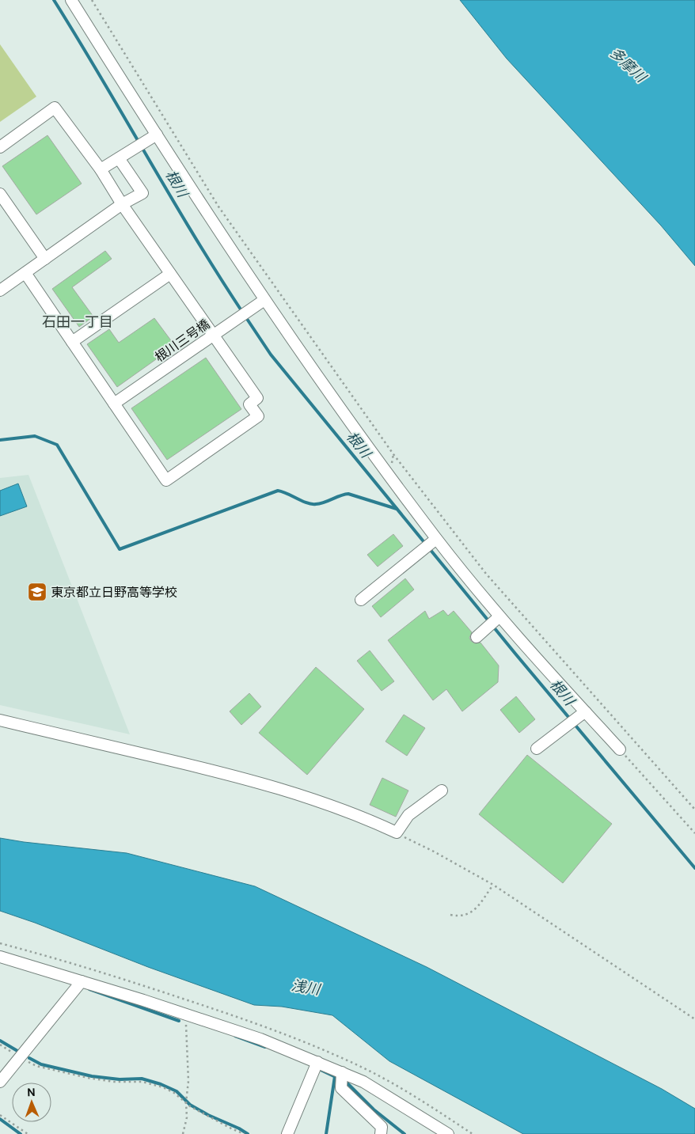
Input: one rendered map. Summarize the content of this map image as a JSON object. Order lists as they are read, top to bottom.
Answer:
{
  "streets": {
    "street": ["根川三号橋"]
  },
  "districts": ["石田一丁目"],
  "water": ["多摩川", "根川", "浅川"],
  "places": {
    "school or university": ["東京都立日野高等学校"]
  },
  "north": "top"
}
